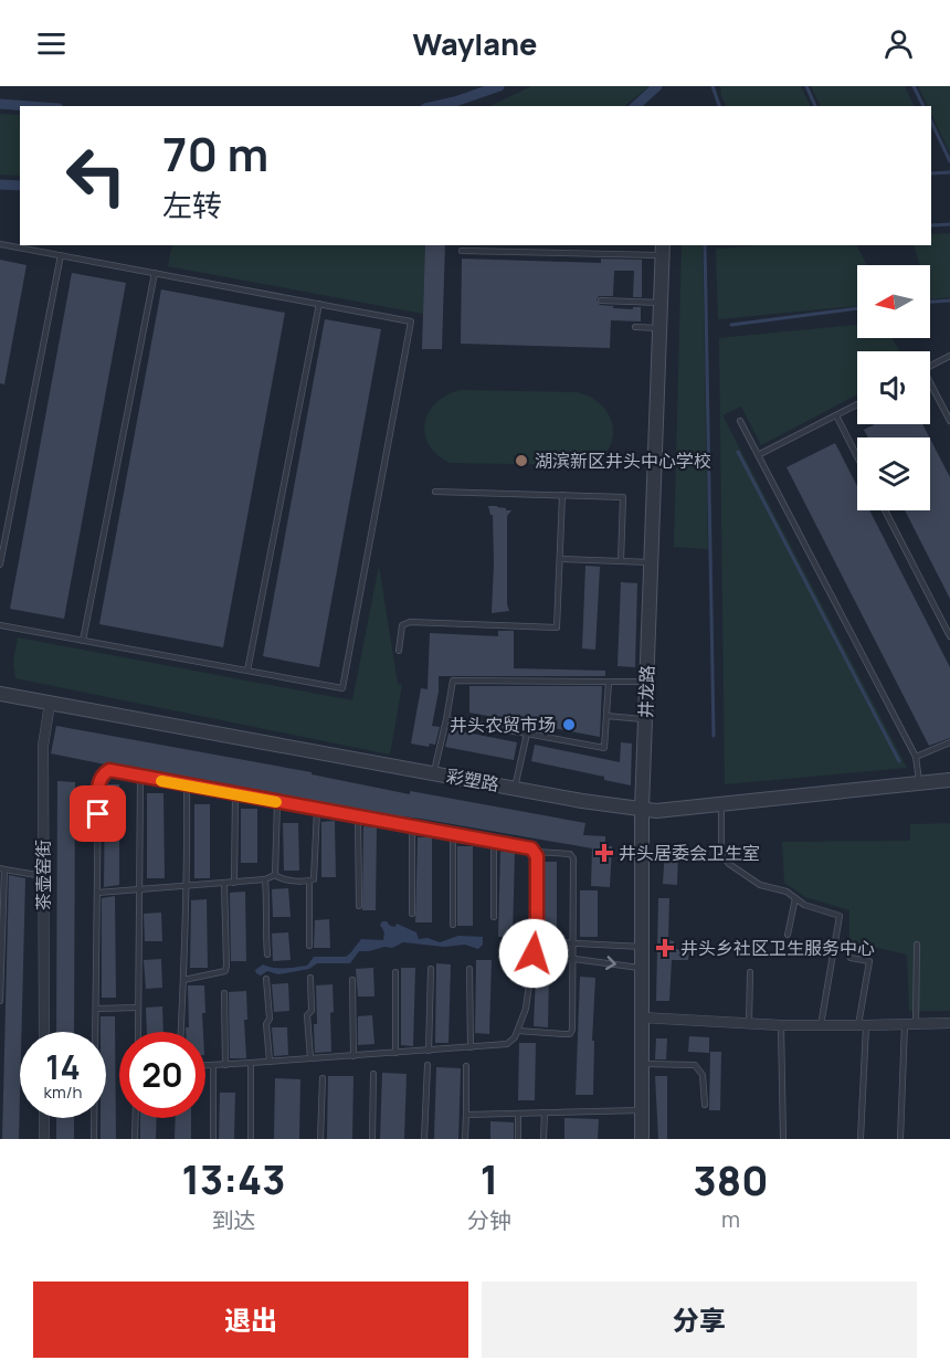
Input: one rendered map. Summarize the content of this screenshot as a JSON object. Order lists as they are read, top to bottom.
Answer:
{
  "streets": {
    "street": ["井龙路", "彩塑路", "茶壶窑街"]
  },
  "crossings": [
    ["井龙路", "彩塑路"],
    ["彩塑路", "茶壶窑街"]
  ],
  "places": {
    "other": ["湖滨新区井头中心学校", "井头农贸市场"],
    "health": ["井头居委会卫生室", "井头乡社区卫生服务中心"]
  },
  "north": "left",
  "page": {
    "header": "Waylane",
    "turn": ["70 m", "左转"],
    "speed": "14 km/h",
    "limit": "20",
    "eta": [
      "13:43",
      "到达",
      "1",
      "分钟",
      "380",
      "m"
    ],
    "buttons": ["退出", "分享"]
  }
}
